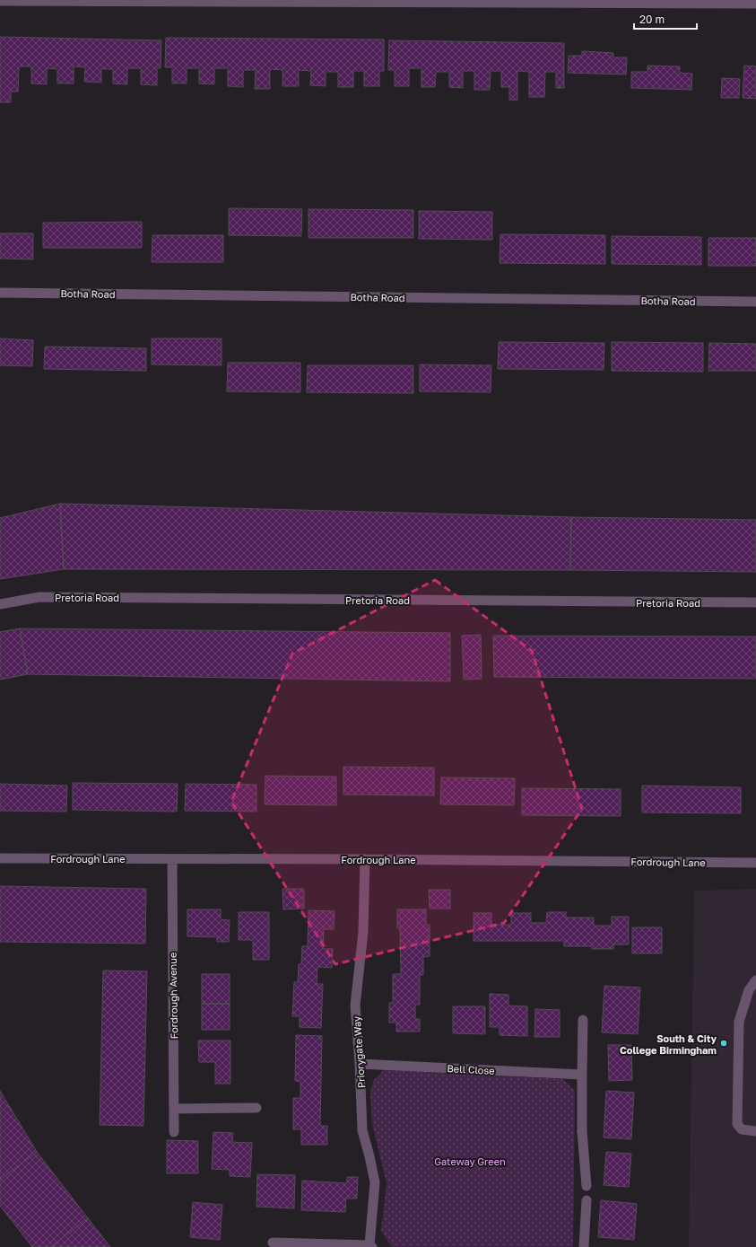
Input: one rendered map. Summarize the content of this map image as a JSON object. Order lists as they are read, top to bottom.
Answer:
{
  "streets": {
    "street": [
      "Botha Road",
      "Pretoria Road",
      "Fordrough Lane",
      "Fordrough Avenue",
      "Priorygate Way",
      "Bell Close"
    ]
  },
  "crossings": [
    ["Fordrough Lane", "Fordrough Avenue"],
    ["Fordrough Lane", "Priorygate Way"],
    ["Priorygate Way", "Bell Close"]
  ],
  "parks": ["Gateway Green"],
  "places": ["South & City College Birmingham"],
  "scale_bar": "20 m"
}
